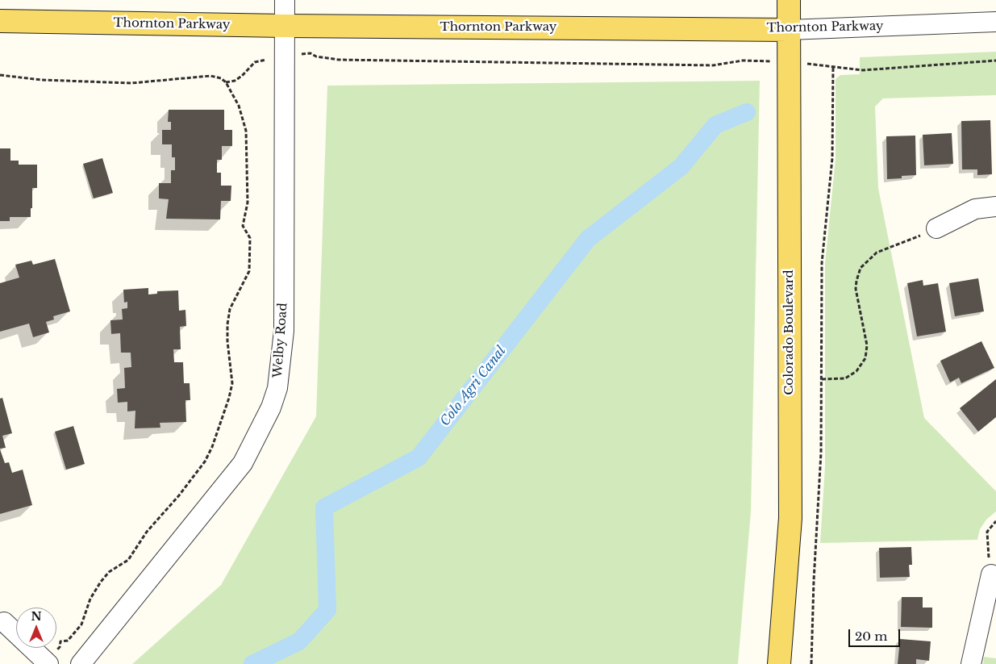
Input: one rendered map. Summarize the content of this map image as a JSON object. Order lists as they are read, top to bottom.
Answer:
{
  "streets": {
    "main road": ["Thornton Parkway", "Colorado Boulevard"],
    "street": ["Welby Road"]
  },
  "crossings": [
    ["Thornton Parkway", "Colorado Boulevard"],
    ["Thornton Parkway", "Welby Road"]
  ],
  "water": ["Colo Agri Canal"],
  "scale_bar": "20 m",
  "north": "top"
}
